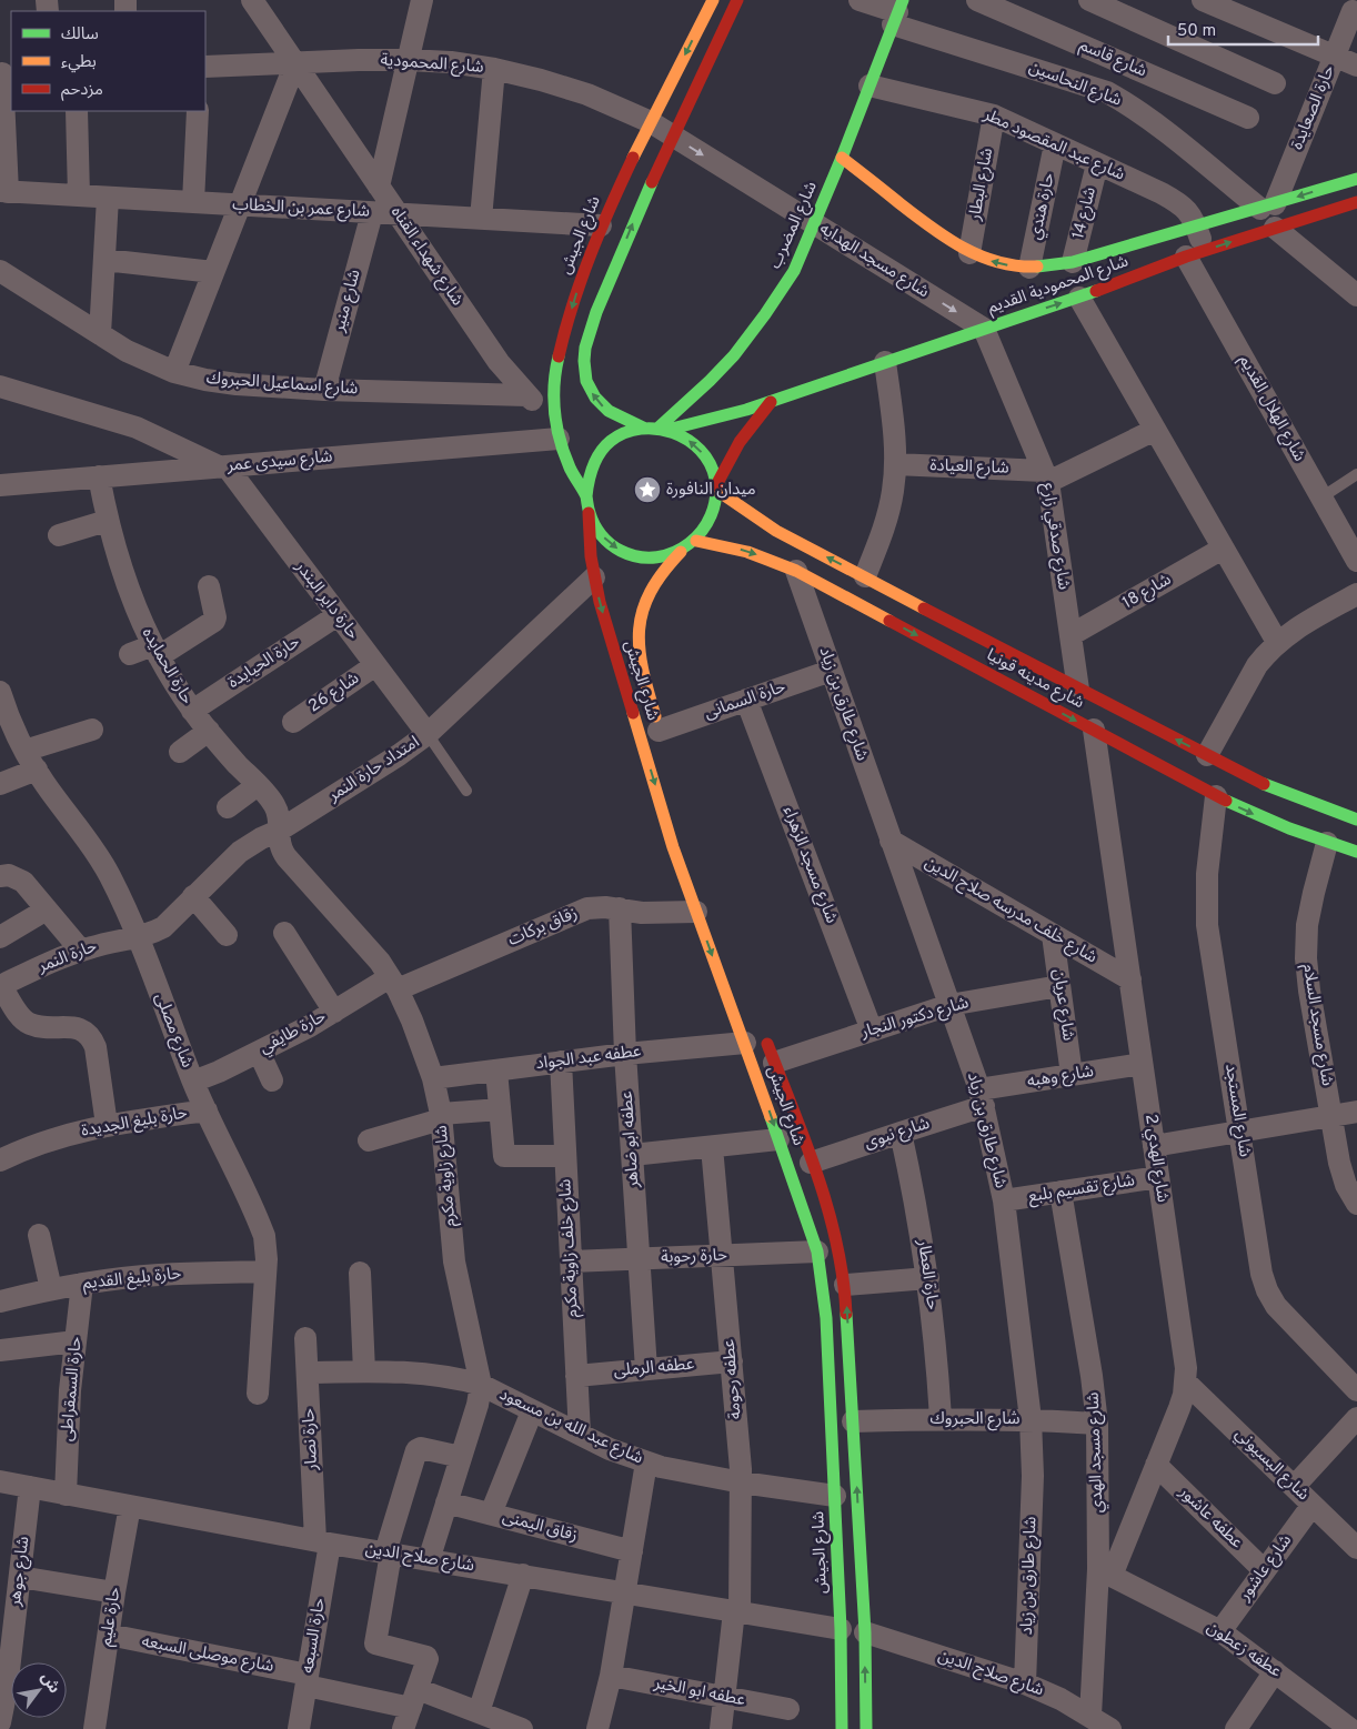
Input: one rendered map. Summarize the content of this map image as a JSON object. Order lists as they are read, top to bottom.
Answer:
{
  "streets": {
    "main road": [
      "شارع المضرب",
      "شارع الجيش",
      "شارع المحمودية القديم",
      "شارع مدينه قونيا"
    ],
    "street": [
      "شارع قاسم",
      "شارع المحمودية",
      "شارع النحاسين",
      "حارة الصعايدة",
      "شارع عبد المقصود مطر",
      "شارع البطار",
      "حارة هندي",
      "شارع عمر بن الخطاب",
      "شارع 14",
      "شارع شهداء القناه",
      "شارع مسجد الهدايه",
      "شارع منير",
      "شارع اسماعيل الحبروك",
      "شارع الهلال القديم",
      "شارع سيدى عمر",
      "شارع العيادة",
      "شارع صدقي زارع",
      "شارع 18",
      "حارة داير البندر",
      "حارة الحيايدة",
      "حارة الحمايده",
      "شارع 26",
      "حارة السمانى",
      "شارع طارق بن زياد",
      "امتداد حارة النمر",
      "شارع مسجد الزهراء",
      "شارع خلف مدرسه صلاح الدين",
      "زقاق بركات",
      "حارة النمر",
      "شارع عريان",
      "شارع دكتور النجار",
      "شارع مسجد السلام",
      "شارع مصلى",
      "حارة طايفي",
      "عطفه عبد الجواد",
      "شارع وهبه",
      "شارع المستجد",
      "حارة بليغ الجديدة",
      "شارع نبوى",
      "عطفه ابو ضاهر",
      "شارع الهدي 2",
      "شارع زاوية مكرم",
      "شارع تقسيم بلبع",
      "شارع خلف زاوية مكرم",
      "حارة رحوبة",
      "حارة العطار",
      "حارة بليغ القديم",
      "عطفه الرملى",
      "عطفه رحومة",
      "حارة السمقراطى",
      "شارع الحبروك",
      "شارع عبد الله بن مسعود",
      "حارة نصار",
      "شارع مسجد الهدي",
      "شارع البسيوني",
      "عطفه عاشور",
      "زقاق اليمنى",
      "شارع صلاح الدين",
      "شارع عاشور",
      "شارع جوهر",
      "حارة عليم",
      "حارة السبعه",
      "عطفه زعطون",
      "شارع موصلى السبعه",
      "عطفه ابو الخير"
    ]
  },
  "crossings": [
    ["شارع المحمودية", "شارع الجيش"],
    ["شارع المحمودية", "شارع شهداء القناه"],
    ["شارع المحمودية", "شارع مسجد الهدايه"],
    ["شارع النحاسين", "حارة الصعايدة"],
    ["شارع النحاسين", "شارع المضرب"],
    ["شارع النحاسين", "شارع المحمودية القديم"],
    ["حارة الصعايدة", "شارع المحمودية القديم"],
    ["شارع عبد المقصود مطر", "شارع البطار"],
    ["شارع عبد المقصود مطر", "حارة هندي"],
    ["شارع عبد المقصود مطر", "شارع 14"],
    ["شارع عبد المقصود مطر", "شارع المضرب"],
    ["شارع عبد المقصود مطر", "شارع المحمودية القديم"],
    ["شارع عبد المقصود مطر", "شارع الهلال القديم"],
    ["شارع البطار", "شارع المحمودية القديم"],
    ["حارة هندي", "شارع المحمودية القديم"],
    ["شارع عمر بن الخطاب", "شارع الجيش"],
    ["شارع عمر بن الخطاب", "شارع شهداء القناه"],
    ["شارع عمر بن الخطاب", "شارع منير"],
    ["شارع 14", "شارع المحمودية القديم"],
    ["شارع المضرب", "شارع الجيش"],
    ["شارع المضرب", "شارع مسجد الهدايه"],
    ["شارع المضرب", "شارع المحمودية القديم"],
    ["شارع المضرب", "شارع مدينه قونيا"],
    ["شارع الجيش", "شارع شهداء القناه"],
    ["شارع الجيش", "شارع مسجد الهدايه"],
    ["شارع الجيش", "شارع المحمودية القديم"],
    ["شارع الجيش", "شارع سيدى عمر"],
    ["شارع الجيش", "شارع مدينه قونيا"],
    ["شارع الجيش", "حارة السمانى"],
    ["شارع الجيش", "امتداد حارة النمر"],
    ["شارع الجيش", "زقاق بركات"],
    ["شارع الجيش", "شارع دكتور النجار"],
    ["شارع الجيش", "عطفه عبد الجواد"],
    ["شارع الجيش", "شارع نبوى"],
    ["شارع الجيش", "حارة رحوبة"],
    ["شارع الجيش", "شارع الحبروك"],
    ["شارع الجيش", "شارع عبد الله بن مسعود"],
    ["شارع الجيش", "شارع صلاح الدين"],
    ["شارع شهداء القناه", "شارع اسماعيل الحبروك"],
    ["شارع شهداء القناه", "شارع سيدى عمر"],
    ["شارع مسجد الهدايه", "شارع المحمودية القديم"],
    ["شارع مسجد الهدايه", "شارع صدقي زارع"],
    ["شارع المحمودية القديم", "شارع الهلال القديم"],
    ["شارع المحمودية القديم", "شارع صدقي زارع"],
    ["شارع المحمودية القديم", "شارع مدينه قونيا"],
    ["شارع منير", "شارع اسماعيل الحبروك"],
    ["شارع سيدى عمر", "حارة داير البندر"],
    ["شارع سيدى عمر", "حارة الحمايده"],
    ["شارع العيادة", "شارع صدقي زارع"],
    ["شارع صدقي زارع", "شارع 18"],
    ["شارع صدقي زارع", "شارع مدينه قونيا"],
    ["حارة داير البندر", "حارة الحيايدة"],
    ["حارة داير البندر", "شارع 26"],
    ["حارة داير البندر", "امتداد حارة النمر"],
    ["حارة الحيايدة", "حارة الحمايده"],
    ["حارة الحمايده", "امتداد حارة النمر"],
    ["حارة الحمايده", "شارع زاوية مكرم"],
    ["شارع مدينه قونيا", "شارع طارق بن زياد"],
    ["شارع مدينه قونيا", "شارع مسجد السلام"],
    ["شارع مدينه قونيا", "شارع المستجد"],
    ["شارع مدينه قونيا", "شارع الهدي 2"],
    ["حارة السمانى", "شارع طارق بن زياد"],
    ["حارة السمانى", "شارع مسجد الزهراء"],
    ["شارع طارق بن زياد", "شارع خلف مدرسه صلاح الدين"],
    ["شارع طارق بن زياد", "شارع دكتور النجار"],
    ["شارع طارق بن زياد", "شارع وهبه"],
    ["شارع طارق بن زياد", "شارع نبوى"],
    ["شارع طارق بن زياد", "شارع تقسيم بلبع"],
    ["شارع طارق بن زياد", "شارع الحبروك"],
    ["شارع طارق بن زياد", "شارع صلاح الدين"],
    ["امتداد حارة النمر", "حارة النمر"],
    ["امتداد حارة النمر", "شارع مصلى"],
    ["امتداد حارة النمر", "شارع زاوية مكرم"],
    ["شارع مسجد الزهراء", "شارع دكتور النجار"],
    ["شارع خلف مدرسه صلاح الدين", "شارع عريان"],
    ["شارع خلف مدرسه صلاح الدين", "شارع الهدي 2"],
    ["زقاق بركات", "حارة طايفي"],
    ["زقاق بركات", "عطفه ابو ضاهر"],
    ["زقاق بركات", "شارع زاوية مكرم"],
    ["حارة النمر", "شارع مصلى"],
    ["شارع عريان", "شارع دكتور النجار"],
    ["شارع عريان", "شارع وهبه"],
    ["شارع مصلى", "حارة طايفي"],
    ["شارع مصلى", "حارة بليغ الجديدة"],
    ["شارع مصلى", "حارة بليغ القديم"],
    ["حارة طايفي", "شارع زاوية مكرم"],
    ["عطفه عبد الجواد", "عطفه ابو ضاهر"],
    ["عطفه عبد الجواد", "شارع زاوية مكرم"],
    ["عطفه عبد الجواد", "شارع خلف زاوية مكرم"],
    ["شارع وهبه", "شارع نبوى"],
    ["شارع وهبه", "شارع الهدي 2"],
    ["شارع نبوى", "حارة العطار"],
    ["عطفه ابو ضاهر", "حارة رحوبة"],
    ["عطفه ابو ضاهر", "عطفه الرملى"],
    ["شارع الهدي 2", "شارع تقسيم بلبع"],
    ["شارع الهدي 2", "شارع مسجد الهدي"],
    ["شارع الهدي 2", "شارع البسيوني"],
    ["شارع الهدي 2", "عطفه عاشور"],
    ["شارع الهدي 2", "عطفه زعطون"],
    ["شارع زاوية مكرم", "شارع عبد الله بن مسعود"],
    ["شارع زاوية مكرم", "زقاق اليمنى"],
    ["شارع زاوية مكرم", "شارع صلاح الدين"],
    ["شارع تقسيم بلبع", "شارع مسجد الهدي"],
    ["شارع خلف زاوية مكرم", "حارة رحوبة"],
    ["شارع خلف زاوية مكرم", "عطفه الرملى"],
    ["شارع خلف زاوية مكرم", "شارع عبد الله بن مسعود"],
    ["حارة رحوبة", "عطفه رحومة"],
    ["حارة العطار", "شارع الحبروك"],
    ["حارة بليغ القديم", "حارة السمقراطى"],
    ["عطفه الرملى", "عطفه رحومة"],
    ["عطفه رحومة", "شارع عبد الله بن مسعود"],
    ["عطفه رحومة", "شارع صلاح الدين"],
    ["حارة السمقراطى", "شارع صلاح الدين"],
    ["شارع الحبروك", "شارع مسجد الهدي"],
    ["شارع عبد الله بن مسعود", "حارة نصار"],
    ["حارة نصار", "شارع صلاح الدين"],
    ["حارة نصار", "حارة السبعه"],
    ["شارع مسجد الهدي", "شارع صلاح الدين"],
    ["شارع مسجد الهدي", "عطفه زعطون"],
    ["شارع البسيوني", "شارع عاشور"],
    ["عطفه عاشور", "شارع عاشور"],
    ["شارع صلاح الدين", "شارع جوهر"],
    ["شارع صلاح الدين", "حارة عليم"],
    ["شارع صلاح الدين", "حارة السبعه"],
    ["شارع عاشور", "عطفه زعطون"],
    ["حارة عليم", "شارع موصلى السبعه"],
    ["حارة السبعه", "شارع موصلى السبعه"]
  ],
  "one_way": ["شارع مسجد الهدايه"],
  "places": {
    "place": ["ميدان النافورة"]
  },
  "legend": ["سالك", "بطيء", "مزدحم"],
  "scale_bar": "50 m",
  "north": "top right"
}
